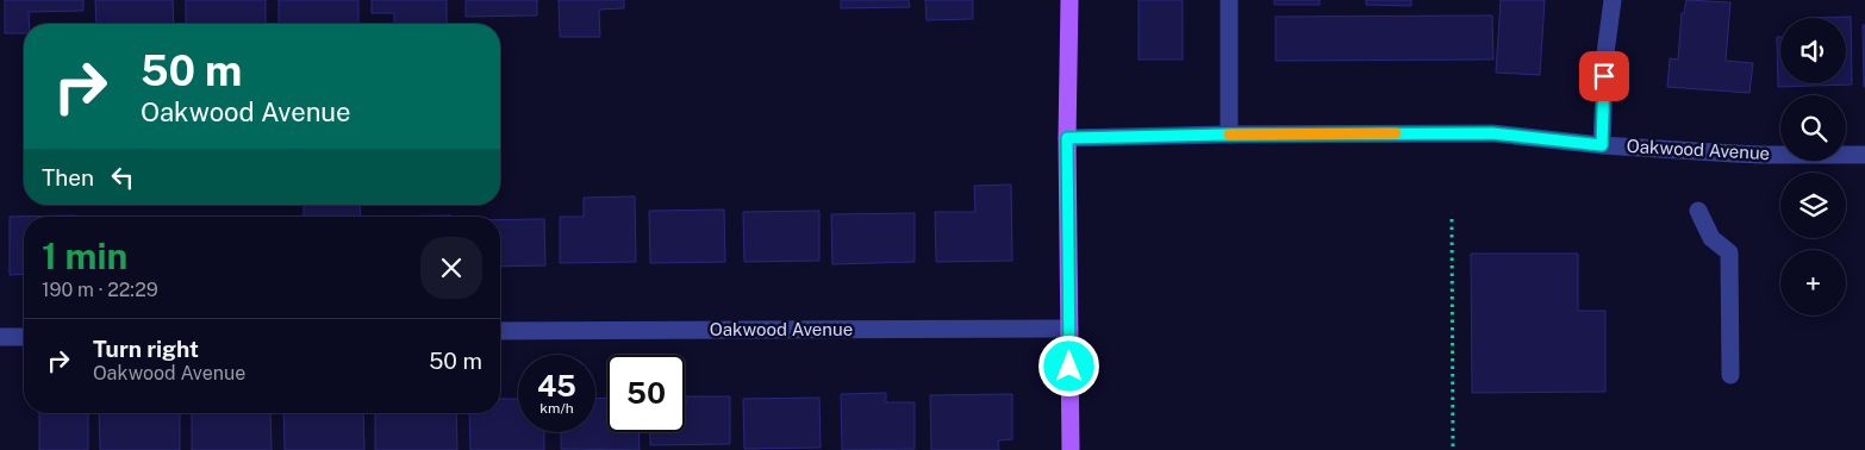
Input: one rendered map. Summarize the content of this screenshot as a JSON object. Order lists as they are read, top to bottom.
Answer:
{
  "streets": {
    "street": ["Oakwood Avenue"]
  },
  "page": {
    "map_buttons": "+",
    "turn": ["50 m", "Oakwood Avenue"],
    "then": "Then",
    "heading": ["1 min", "190 m · 22:29"],
    "list": [
      {
        "name": "Turn right",
        "note": "Oakwood Avenue",
        "value": "50 m"
      }
    ],
    "speed": "45 km/h",
    "limit": "50"
  }
}
